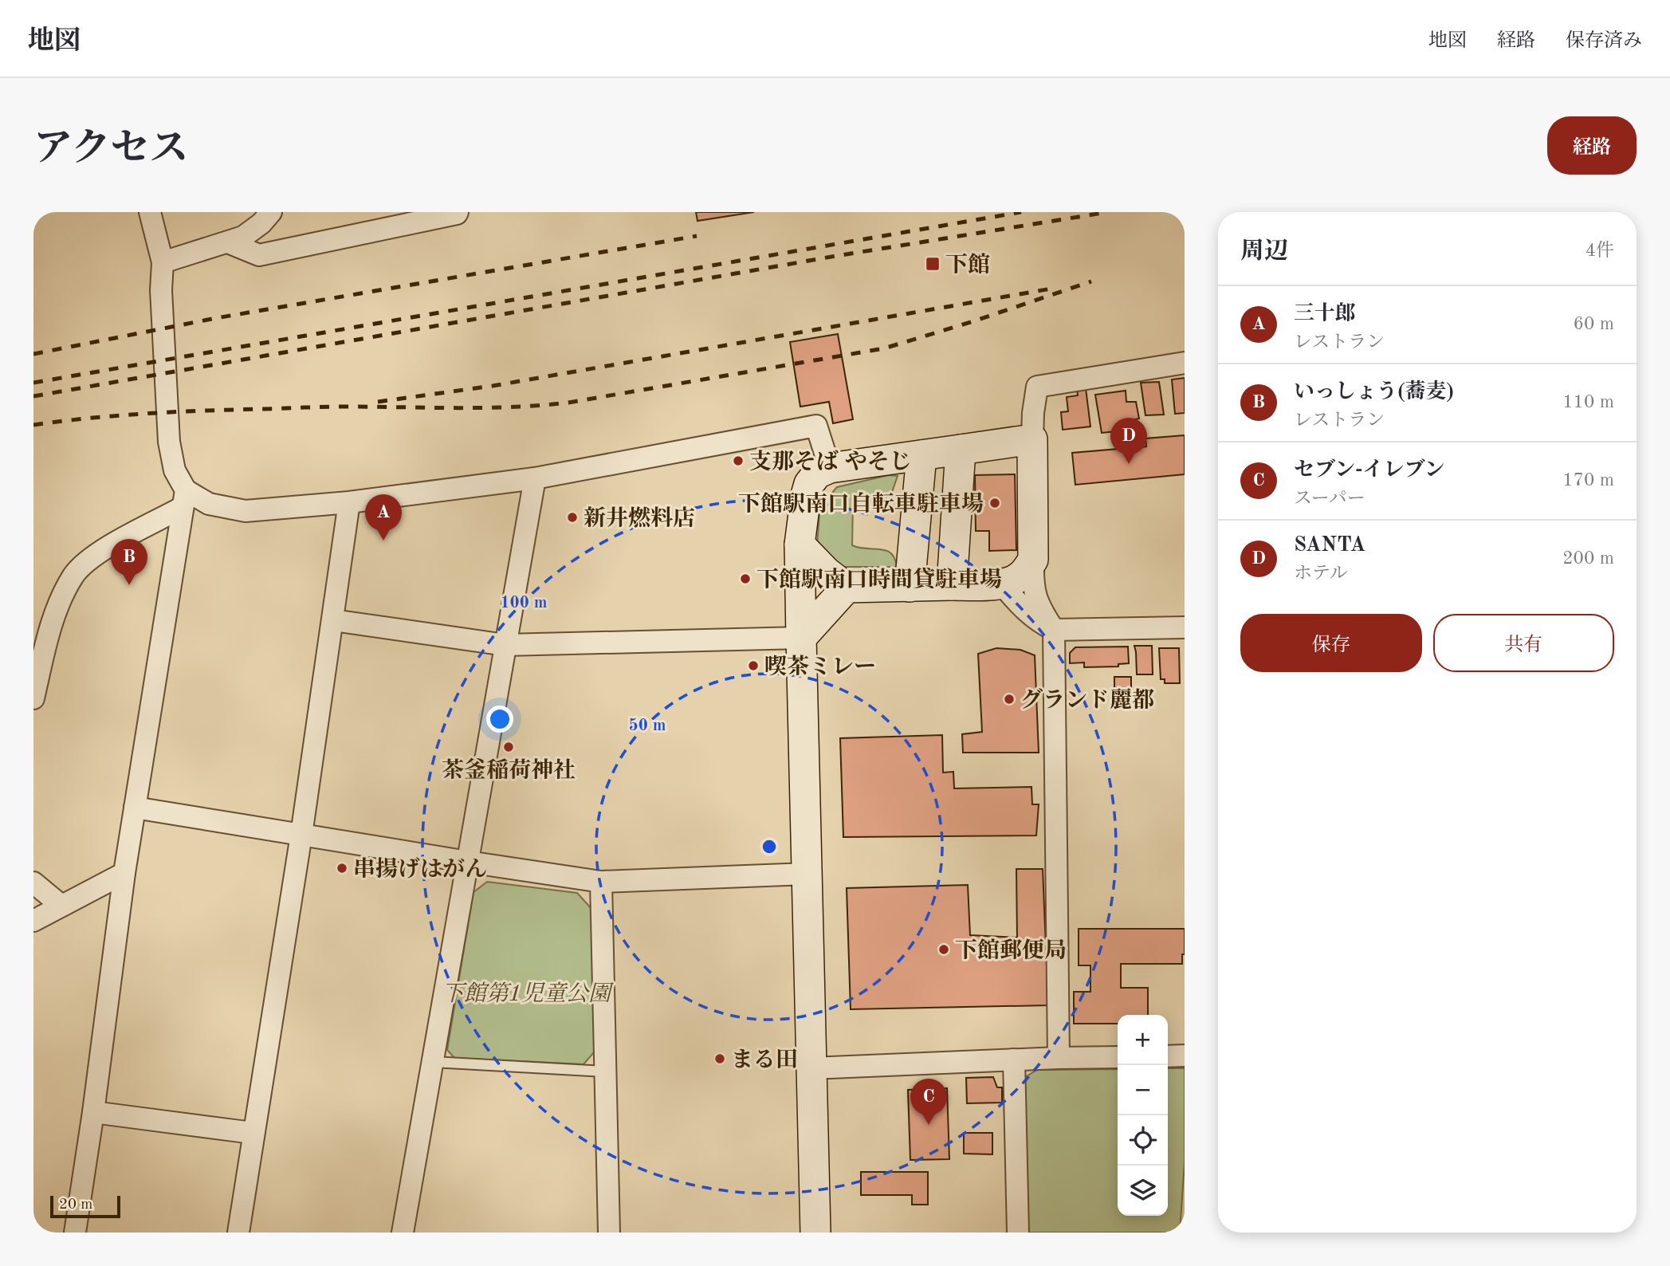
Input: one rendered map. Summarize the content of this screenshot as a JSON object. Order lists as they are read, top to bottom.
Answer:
{
  "parks": ["下館第1児童公園"],
  "places": {
    "transit": ["下館"],
    "other": [
      "支那そば やそじ",
      "下館駅南口自転車駐車場",
      "新井燃料店",
      "下館駅南口時間貸駐車場",
      "喫茶ミレー",
      "グランド麗都",
      "茶釜稲荷神社",
      "串揚げはがん",
      "下館郵便局",
      "まる田"
    ]
  },
  "scale_bar": "20 m",
  "page": {
    "header": "地図",
    "nav": ["地図", "経路", "保存済み"],
    "title": "アクセス",
    "buttons": [
      "経路",
      ["保存", "共有"]
    ],
    "heading": ["周辺", "4件"],
    "list": [
      {
        "mark": "A",
        "name": "三十郎",
        "note": "レストラン",
        "value": "60 m"
      },
      {
        "mark": "B",
        "name": "いっしょう(蕎麦)",
        "note": "レストラン",
        "value": "110 m"
      },
      {
        "mark": "C",
        "name": "セブン-イレブン",
        "note": "スーパー",
        "value": "170 m"
      },
      {
        "mark": "D",
        "name": "SANTA",
        "note": "ホテル",
        "value": "200 m"
      }
    ],
    "pins": [
      "D",
      "A",
      "B",
      "C"
    ],
    "map_buttons": ["+", "−"],
    "scale": "20 m"
  },
  "rings": ["100 m", "50 m"]
}
